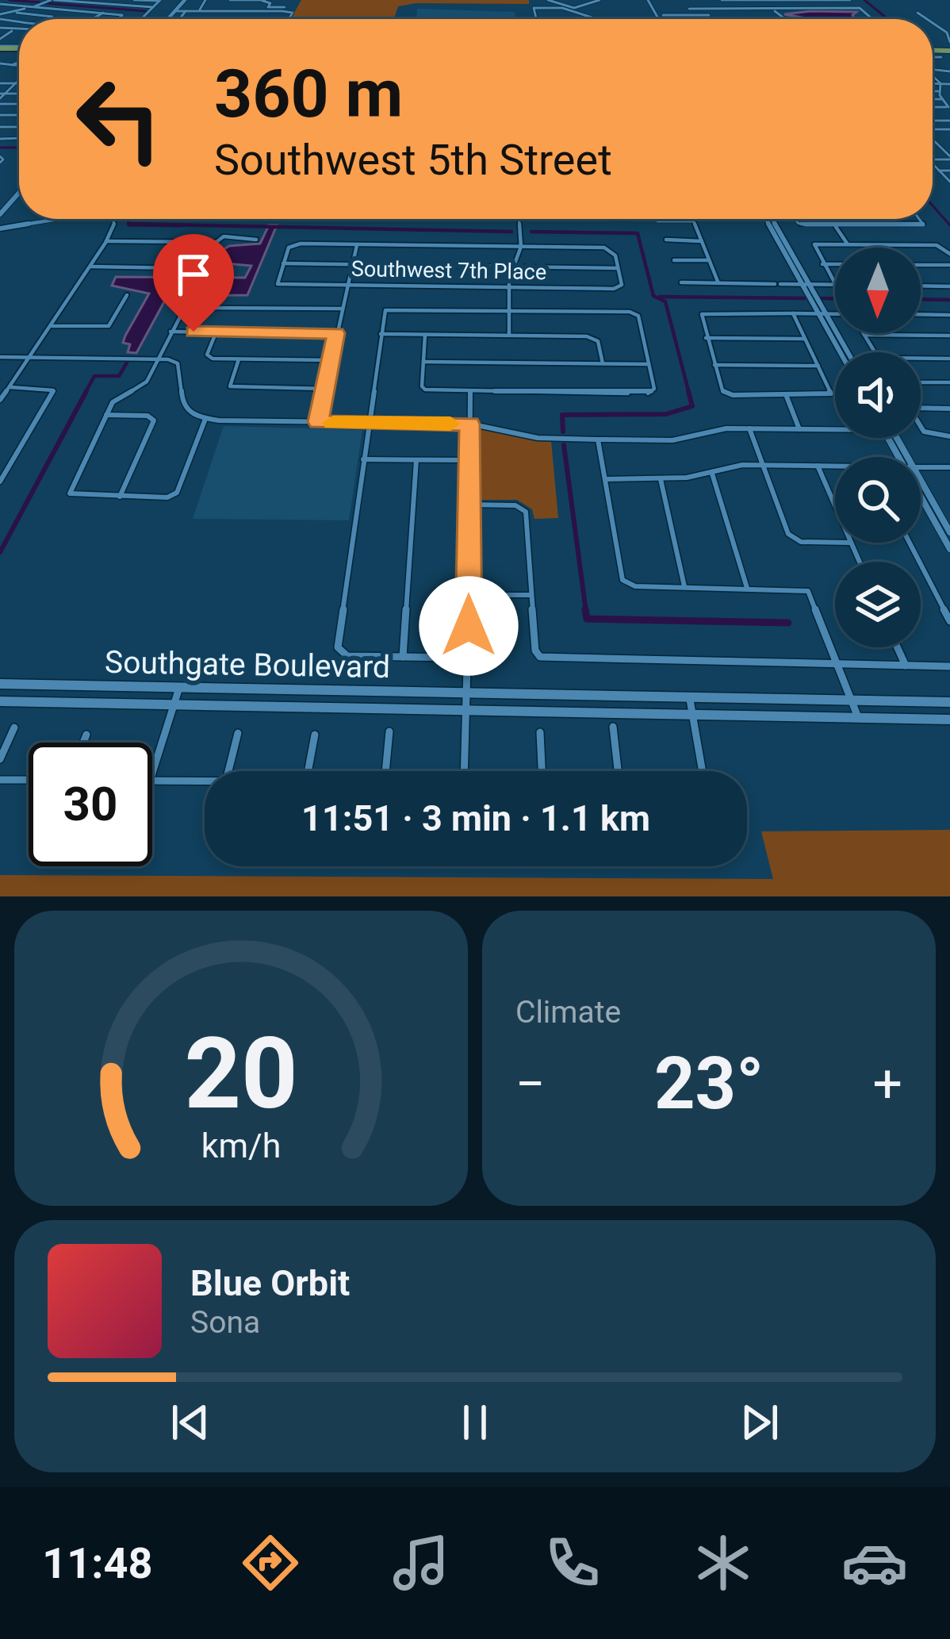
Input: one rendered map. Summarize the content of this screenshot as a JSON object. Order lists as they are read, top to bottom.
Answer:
{
  "streets": {
    "main road": ["Southgate Boulevard"],
    "street": ["Southwest 7th Place"]
  },
  "north": "bottom",
  "page": {
    "turn": ["360 m", "Southwest 5th Street"],
    "limit": "30",
    "trip": "11:51 · 3 min · 1.1 km",
    "tile": "Climate",
    "heat": ["−", "23°", "+"],
    "song": ["Blue Orbit", "Sona"],
    "tabs": "11:48",
    "gauge": ["20", "km/h"]
  }
}
